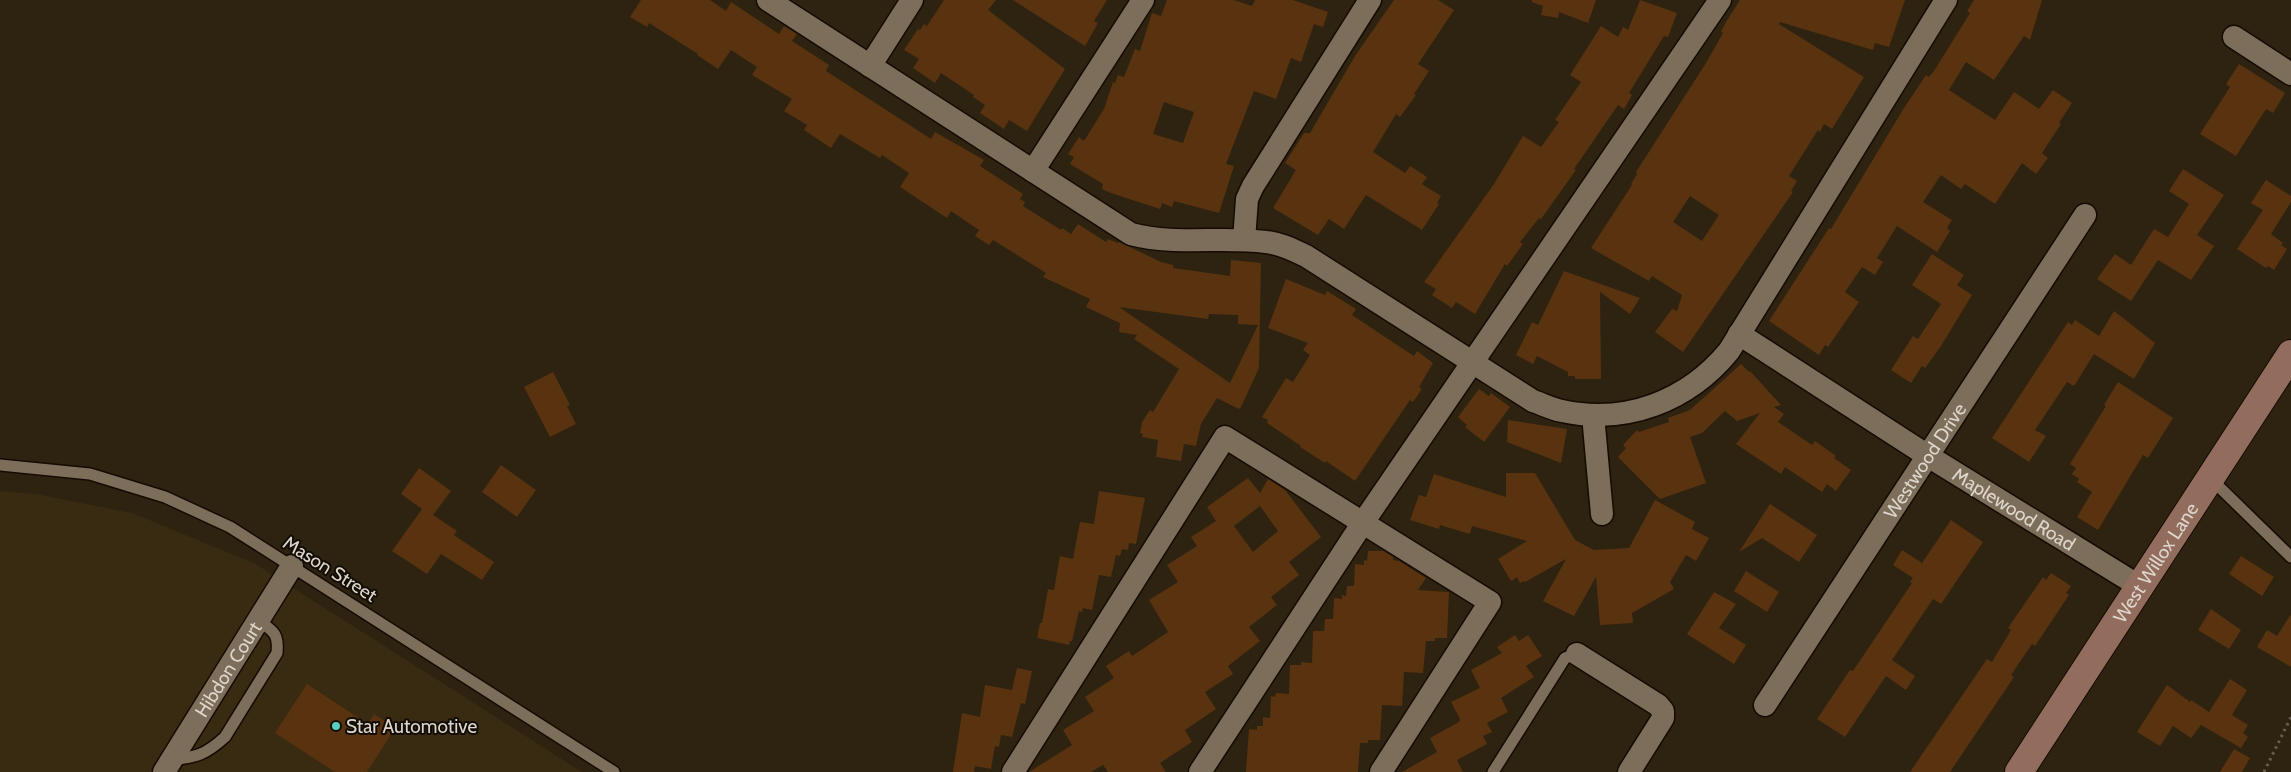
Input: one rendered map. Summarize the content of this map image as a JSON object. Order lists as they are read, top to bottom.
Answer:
{
  "streets": {
    "main road": ["West Willox Lane"],
    "street": ["Westwood Drive", "Maplewood Road", "Hibdon Court"],
    "lane": ["Mason Street"]
  },
  "crossings": [
    ["Westwood Drive", "Maplewood Road"],
    ["Maplewood Road", "West Willox Lane"],
    ["Mason Street", "Hibdon Court"]
  ],
  "places": ["Star Automotive"]
}
